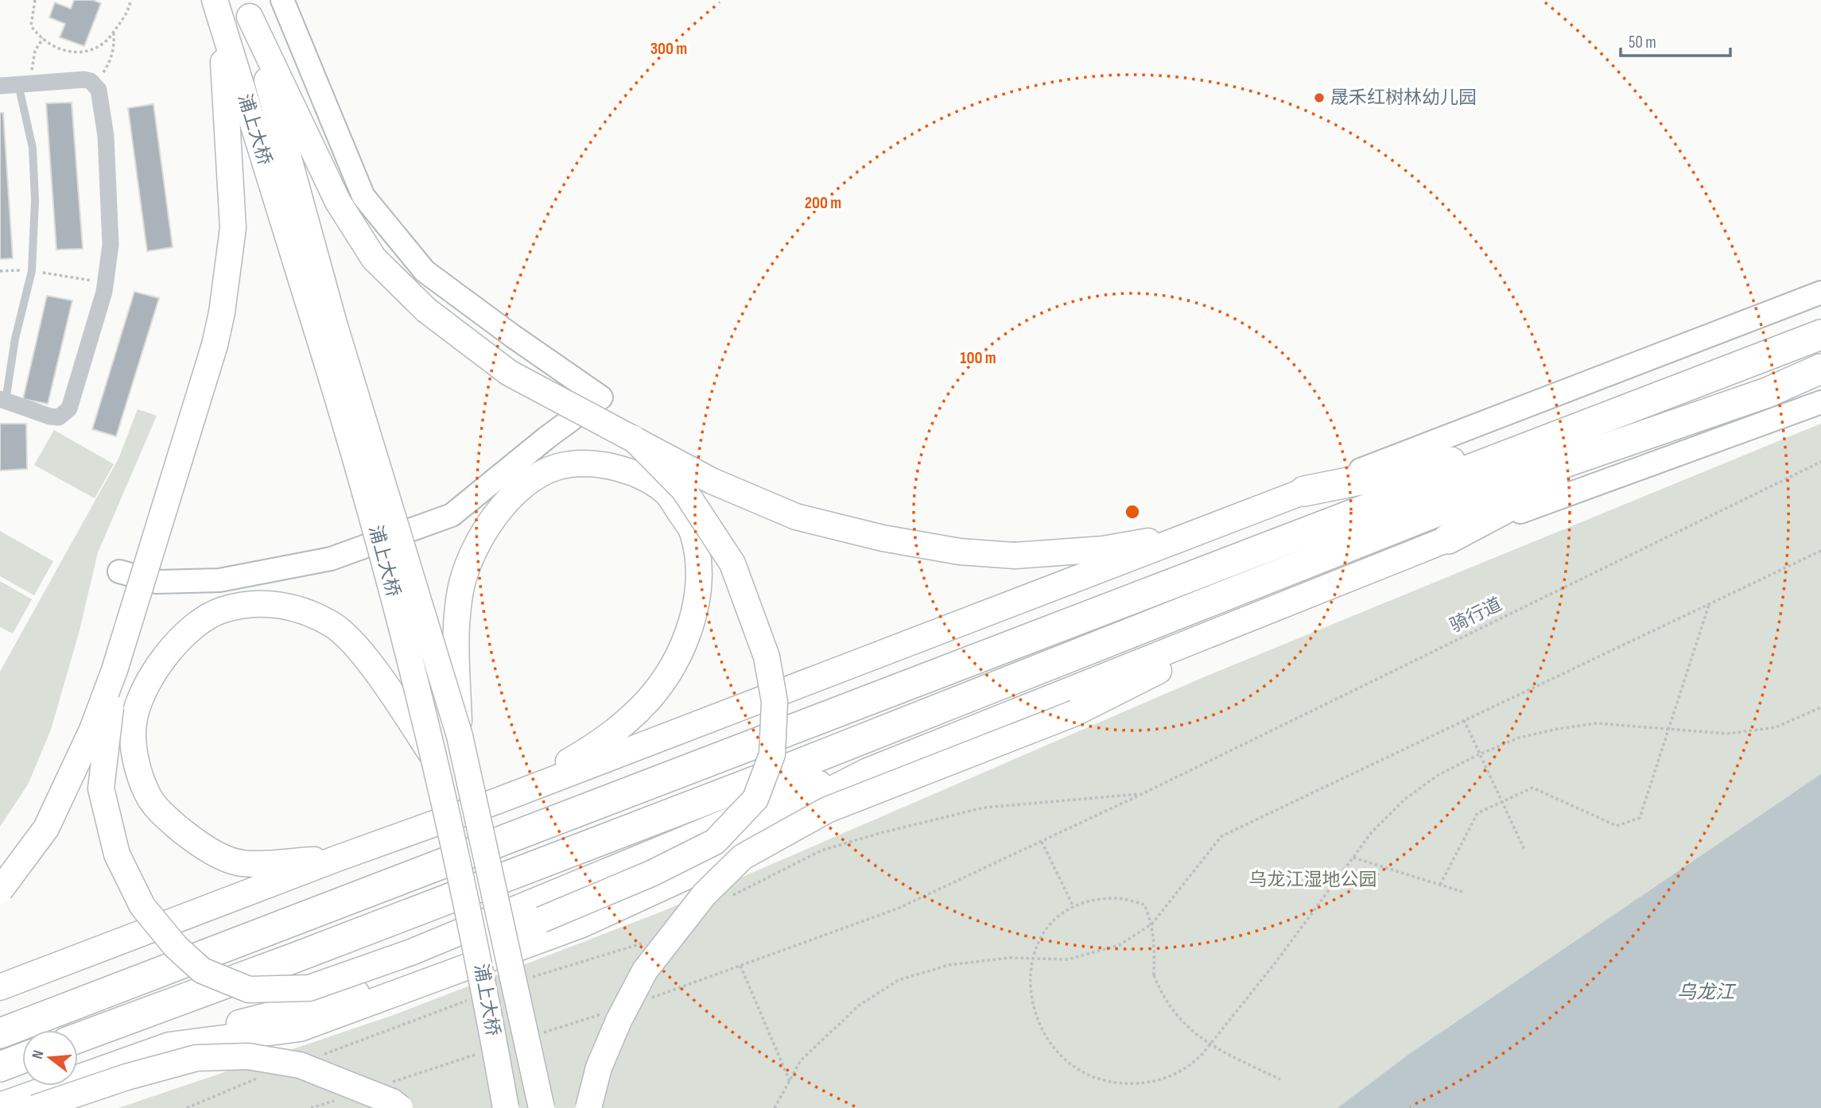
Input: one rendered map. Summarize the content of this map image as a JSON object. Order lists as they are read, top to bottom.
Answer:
{
  "streets": {
    "main road": ["浦上大桥"],
    "path": ["骑行道"]
  },
  "water": ["乌龙江"],
  "parks": ["乌龙江湿地公园"],
  "places": ["晟禾红树林幼儿园"],
  "scale_bar": "50 m",
  "north": "left",
  "rings": ["300 m", "200 m", "100 m"]
}
